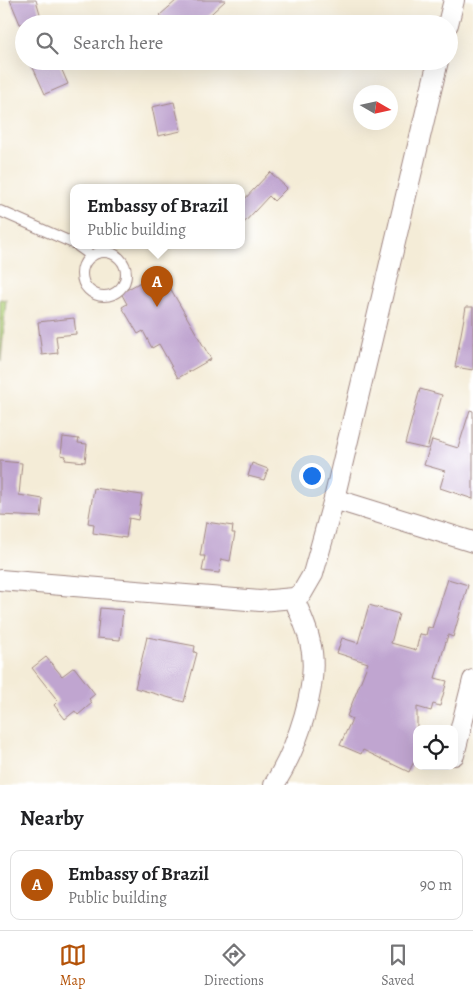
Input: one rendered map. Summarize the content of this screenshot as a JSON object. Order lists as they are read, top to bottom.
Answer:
{
  "north": "right",
  "page": {
    "search": "Search here",
    "popup": ["Embassy of Brazil", "Public building"],
    "pins": "A",
    "heading": "Nearby",
    "list": [
      {
        "mark": "A",
        "name": "Embassy of Brazil",
        "note": "Public building",
        "value": "90 m"
      }
    ],
    "nav": ["Map", "Directions", "Saved"]
  }
}
